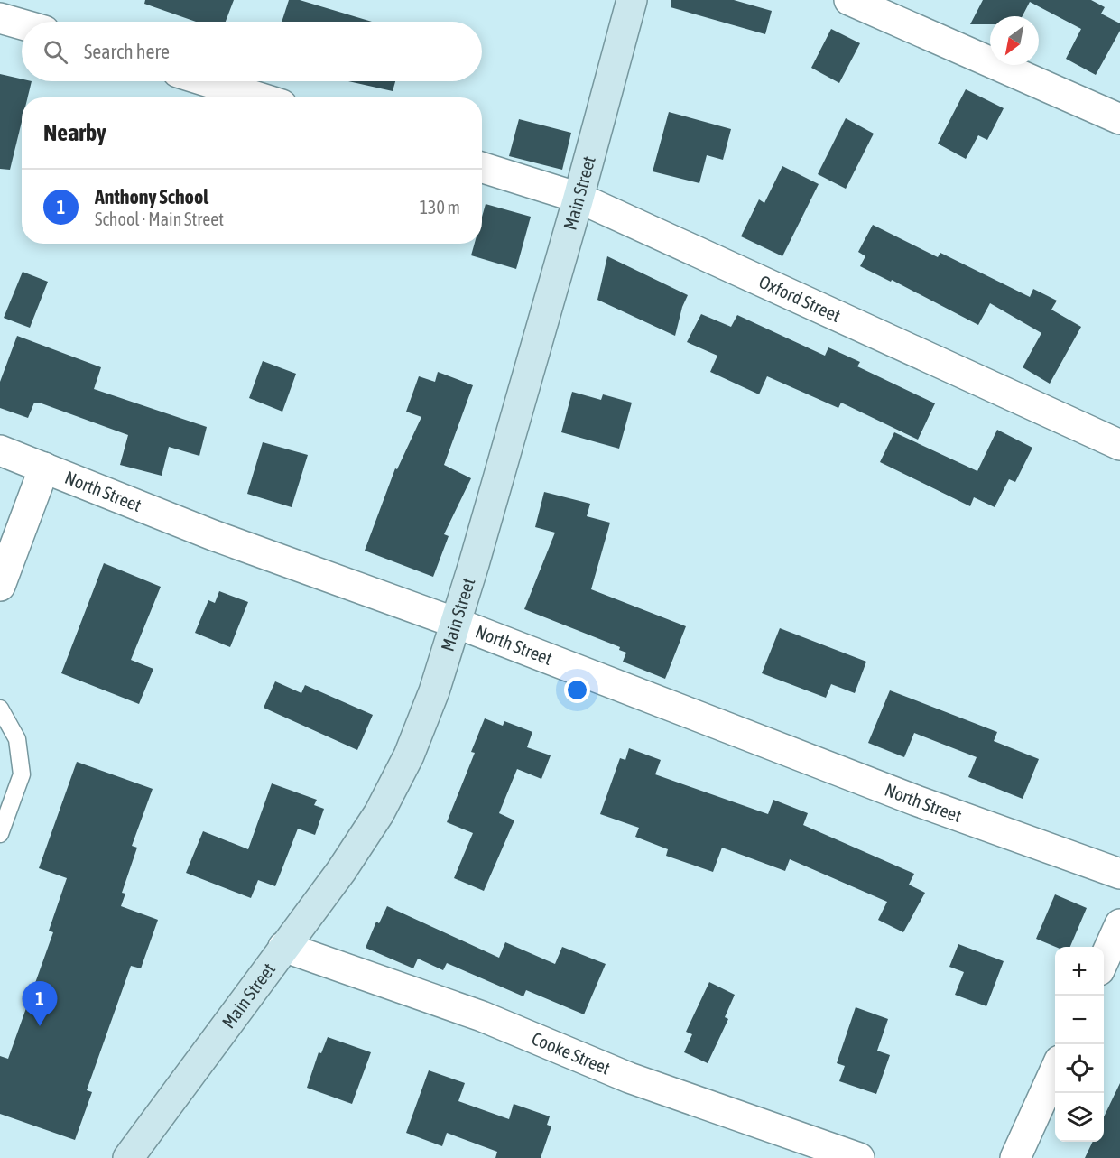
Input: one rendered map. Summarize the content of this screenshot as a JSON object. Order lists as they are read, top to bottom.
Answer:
{
  "streets": {
    "main road": ["Main Street"],
    "street": ["Oxford Street", "North Street", "Cooke Street"]
  },
  "crossings": [
    ["Main Street", "Oxford Street"],
    ["Main Street", "North Street"],
    ["Main Street", "Cooke Street"]
  ],
  "north": "bottom left",
  "page": {
    "search": "Search here",
    "heading": "Nearby",
    "list": [
      {
        "mark": "1",
        "name": "Anthony School",
        "note": "School · Main Street",
        "value": "130 m"
      }
    ],
    "map_buttons": ["+", "−"],
    "pins": "1"
  }
}
